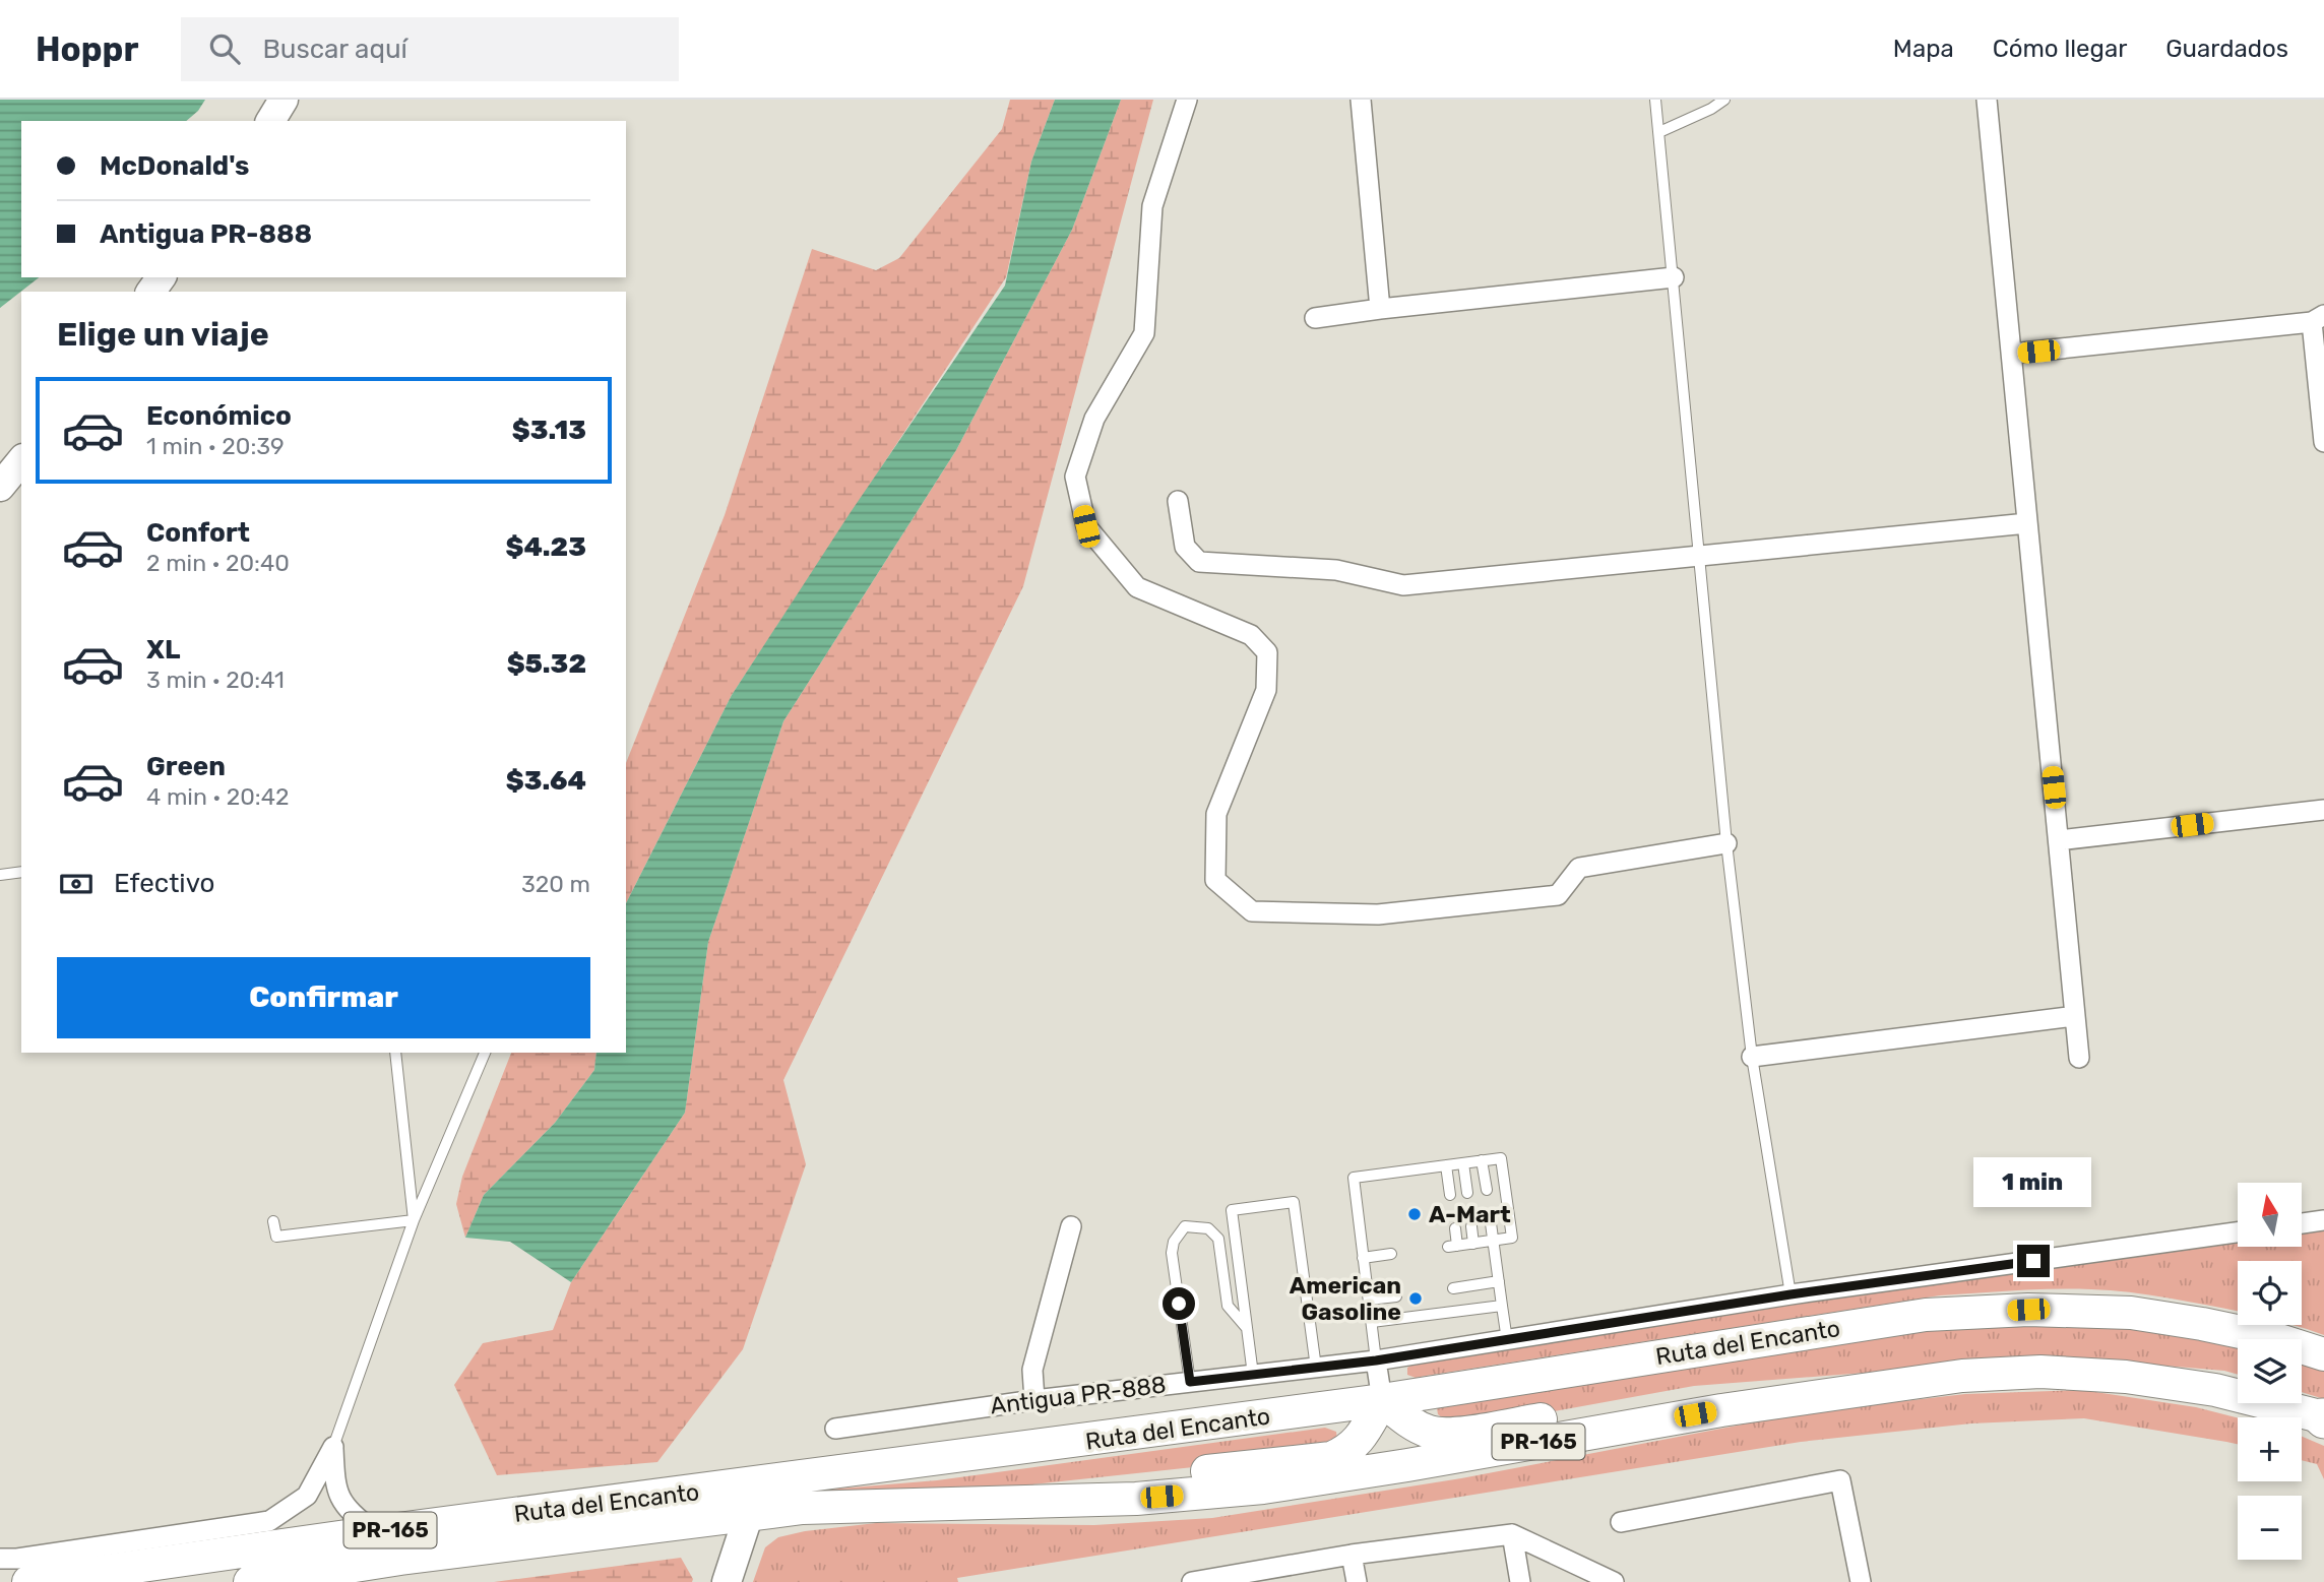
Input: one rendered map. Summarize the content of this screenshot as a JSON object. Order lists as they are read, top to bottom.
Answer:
{
  "streets": {
    "main road": ["Ruta del Encanto", "PR-165"],
    "street": ["Antigua PR-888"]
  },
  "places": ["A-Mart", "American Gasoline"],
  "north": "top",
  "page": {
    "header": "Hoppr",
    "search": "Buscar aquí",
    "nav": ["Mapa", "Cómo llegar", "Guardados"],
    "banner": ["McDonald's", "Antigua PR-888"],
    "heading": "Elige un viaje",
    "list": [
      {
        "name": "Económico",
        "note": "1 min · 20:39",
        "value": "$3.13"
      },
      {
        "name": "Confort",
        "note": "2 min · 20:40",
        "value": "$4.23"
      },
      {
        "name": "XL",
        "note": "3 min · 20:41",
        "value": "$5.32"
      },
      {
        "name": "Green",
        "note": "4 min · 20:42",
        "value": "$3.64"
      }
    ],
    "pay": ["Efectivo", "320 m"],
    "buttons": "Confirmar",
    "bubble": "1 min",
    "map_buttons": ["+", "−"]
  }
}
